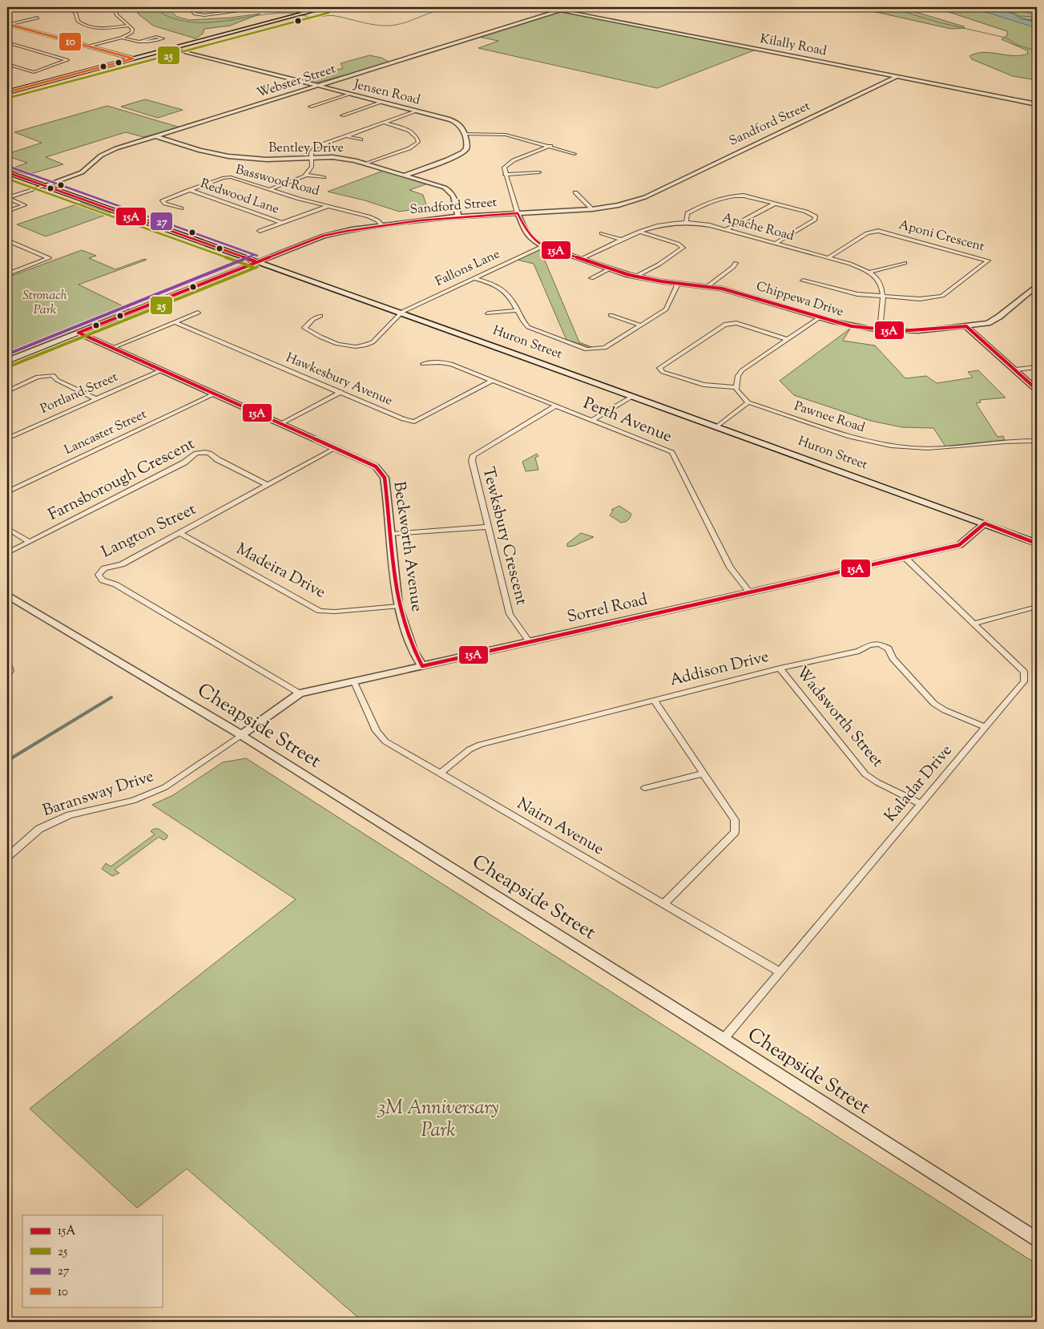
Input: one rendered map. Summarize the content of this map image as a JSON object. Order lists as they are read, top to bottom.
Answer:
{
  "streets": {
    "main road": ["Huron Street"],
    "street": [
      "Kilally Road",
      "Webster Street",
      "Jensen Road",
      "Sandford Street",
      "Bentley Drive",
      "Basswood Road",
      "Redwood Lane",
      "Apache Road",
      "Aponi Crescent",
      "Fallons Lane",
      "Chippewa Drive",
      "Hawkesbury Avenue",
      "Portland Street",
      "Pawnee Road",
      "Perth Avenue",
      "Lancaster Street",
      "Farnsborough Crescent",
      "Langton Street",
      "Tewksbury Crescent",
      "Beckworth Avenue",
      "Madeira Drive",
      "Sorrel Road",
      "Addison Drive",
      "Wadsworth Street",
      "Cheapside Street",
      "Kaladar Drive",
      "Baransway Drive",
      "Nairn Avenue"
    ]
  },
  "crossings": [
    ["Kilally Road", "Webster Street"],
    ["Kilally Road", "Sandford Street"],
    ["Webster Street", "Jensen Road"],
    ["Webster Street", "Bentley Drive"],
    ["Webster Street", "Huron Street"],
    ["Sandford Street", "Bentley Drive"],
    ["Sandford Street", "Basswood Road"],
    ["Sandford Street", "Chippewa Drive"],
    ["Sandford Street", "Huron Street"],
    ["Sandford Street", "Beckworth Avenue"],
    ["Basswood Road", "Redwood Lane"],
    ["Apache Road", "Aponi Crescent"],
    ["Apache Road", "Chippewa Drive"],
    ["Fallons Lane", "Chippewa Drive"],
    ["Fallons Lane", "Huron Street"],
    ["Huron Street", "Sorrel Road"],
    ["Hawkesbury Avenue", "Perth Avenue"],
    ["Portland Street", "Beckworth Avenue"],
    ["Perth Avenue", "Tewksbury Crescent"],
    ["Perth Avenue", "Sorrel Road"],
    ["Lancaster Street", "Beckworth Avenue"],
    ["Farnsborough Crescent", "Langton Street"],
    ["Langton Street", "Beckworth Avenue"],
    ["Langton Street", "Madeira Drive"],
    ["Langton Street", "Sorrel Road"],
    ["Tewksbury Crescent", "Sorrel Road"],
    ["Beckworth Avenue", "Madeira Drive"],
    ["Beckworth Avenue", "Sorrel Road"],
    ["Sorrel Road", "Cheapside Street"],
    ["Sorrel Road", "Kaladar Drive"],
    ["Sorrel Road", "Baransway Drive"],
    ["Sorrel Road", "Nairn Avenue"],
    ["Addison Drive", "Wadsworth Street"],
    ["Addison Drive", "Kaladar Drive"],
    ["Addison Drive", "Nairn Avenue"],
    ["Wadsworth Street", "Kaladar Drive"],
    ["Cheapside Street", "Kaladar Drive"],
    ["Cheapside Street", "Baransway Drive"],
    ["Kaladar Drive", "Nairn Avenue"]
  ],
  "parks": ["Stronach Park", "3M Anniversary Park"],
  "lines": [
    "transit line 25",
    "transit line 10",
    "transit line 27",
    "transit line 15A"
  ],
  "legend": [
    "15A",
    "25",
    "27",
    "10"
  ]
}
